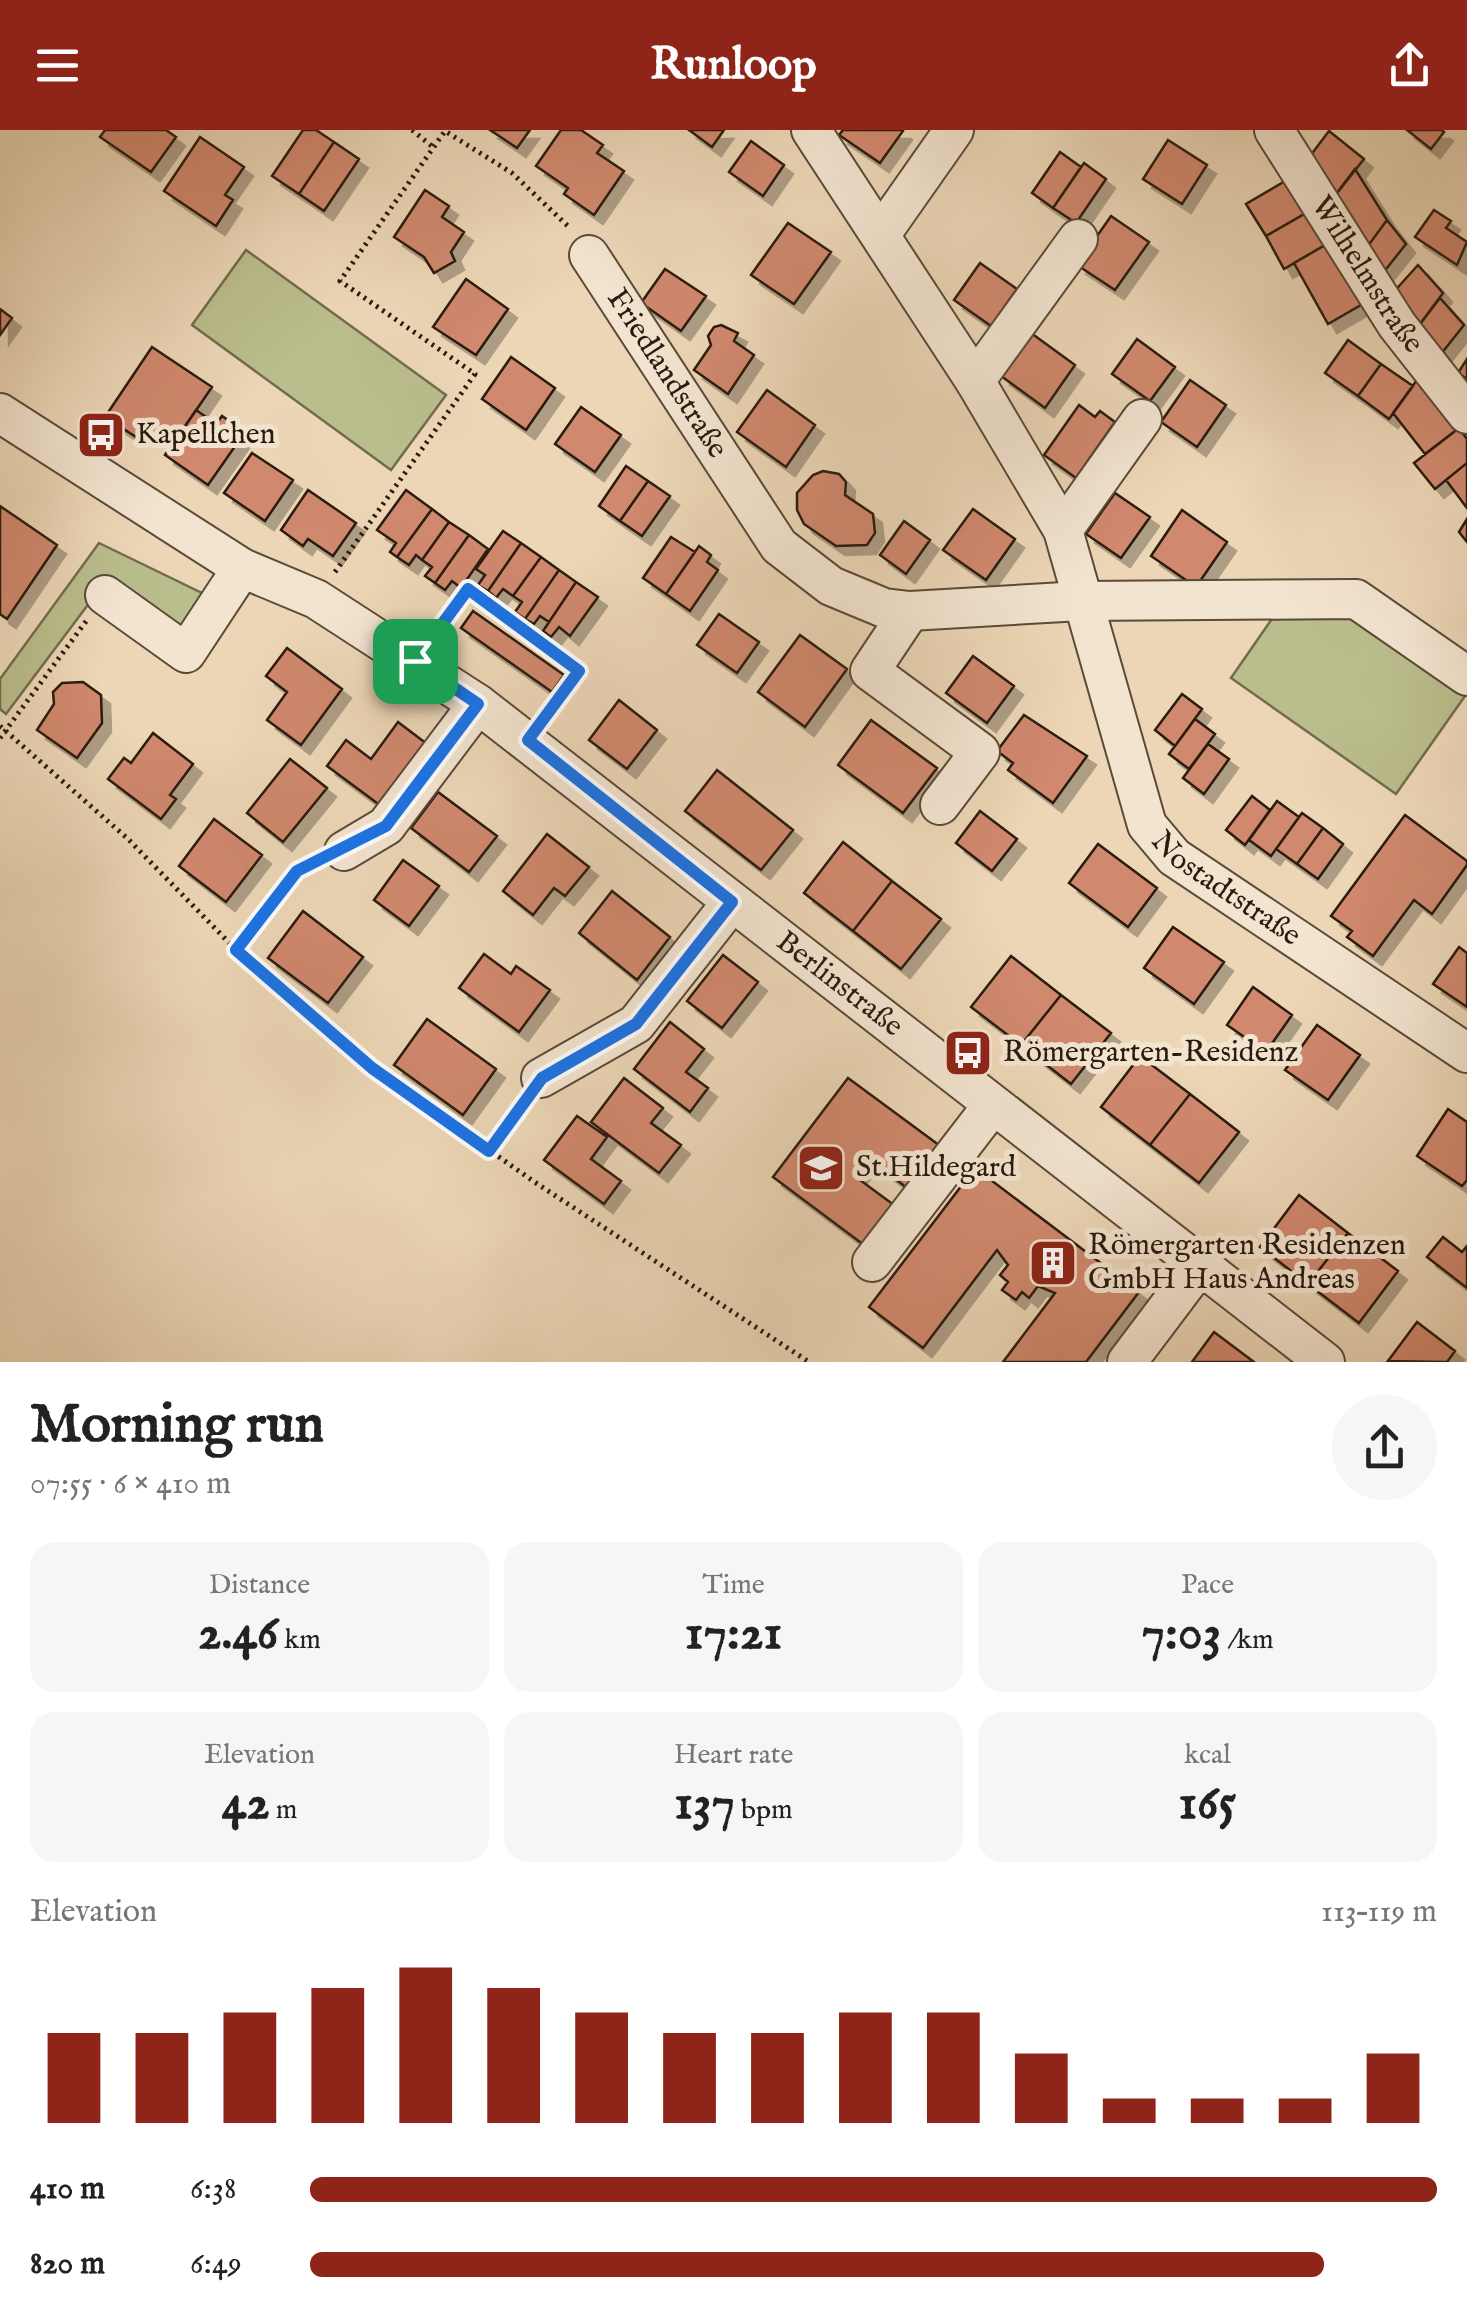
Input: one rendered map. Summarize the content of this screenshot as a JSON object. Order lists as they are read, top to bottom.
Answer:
{
  "streets": {
    "street": [
      "Wilhelmstraße",
      "Friedlandstraße",
      "Nostadtstraße",
      "Berlinstraße"
    ]
  },
  "crossings": [
    ["Friedlandstraße", "Nostadtstraße"]
  ],
  "places": {
    "bus stop": ["Kapellchen", "Römergarten-Residenz"],
    "school or university": ["St.Hildegard"],
    "building": ["Römergarten Residenzen GmbH Haus Andreas"]
  },
  "page": {
    "header": "Runloop",
    "heading": ["Morning run", "07:55 · 6 × 410 m"],
    "stats": [
      ["Distance", "2.46 km"],
      ["Time", "17:21"],
      ["Pace", "7:03 /km"],
      ["Elevation", "42 m"],
      ["Heart rate", "137 bpm"],
      ["kcal", "165"]
    ],
    "chart": ["Elevation", "113–119 m"],
    "list": [
      {
        "name": "410 m",
        "note": "6:38"
      },
      {
        "name": "820 m",
        "note": "6:49"
      }
    ]
  }
}
